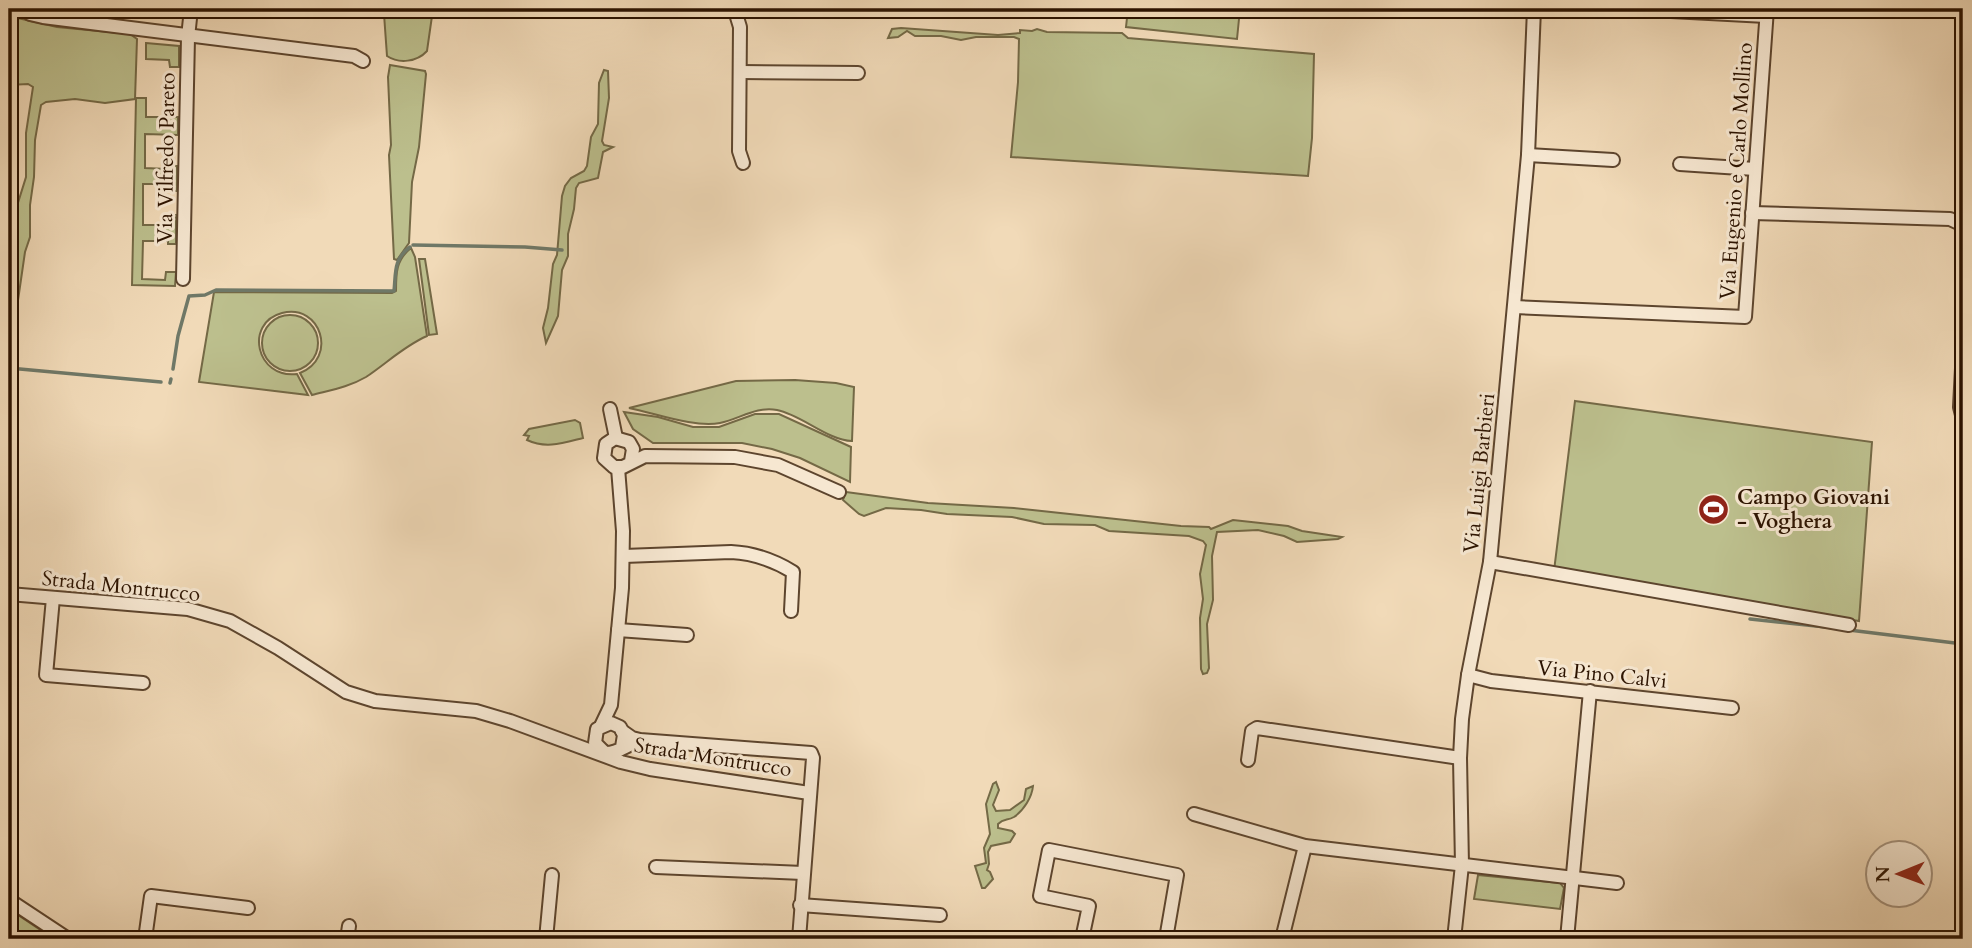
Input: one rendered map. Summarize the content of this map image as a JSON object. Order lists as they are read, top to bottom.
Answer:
{
  "streets": {
    "street": [
      "Via Vilfredo Pareto",
      "Via Eugenio e Carlo Mollino",
      "Via Luigi Barbieri",
      "Strada Montrucco",
      "Via Pino Calvi"
    ]
  },
  "crossings": [
    ["Via Eugenio e Carlo Mollino", "Via Luigi Barbieri"],
    ["Via Luigi Barbieri", "Via Pino Calvi"]
  ],
  "places": {
    "sports": ["Campo Giovani - Voghera"]
  },
  "north": "left"
}
